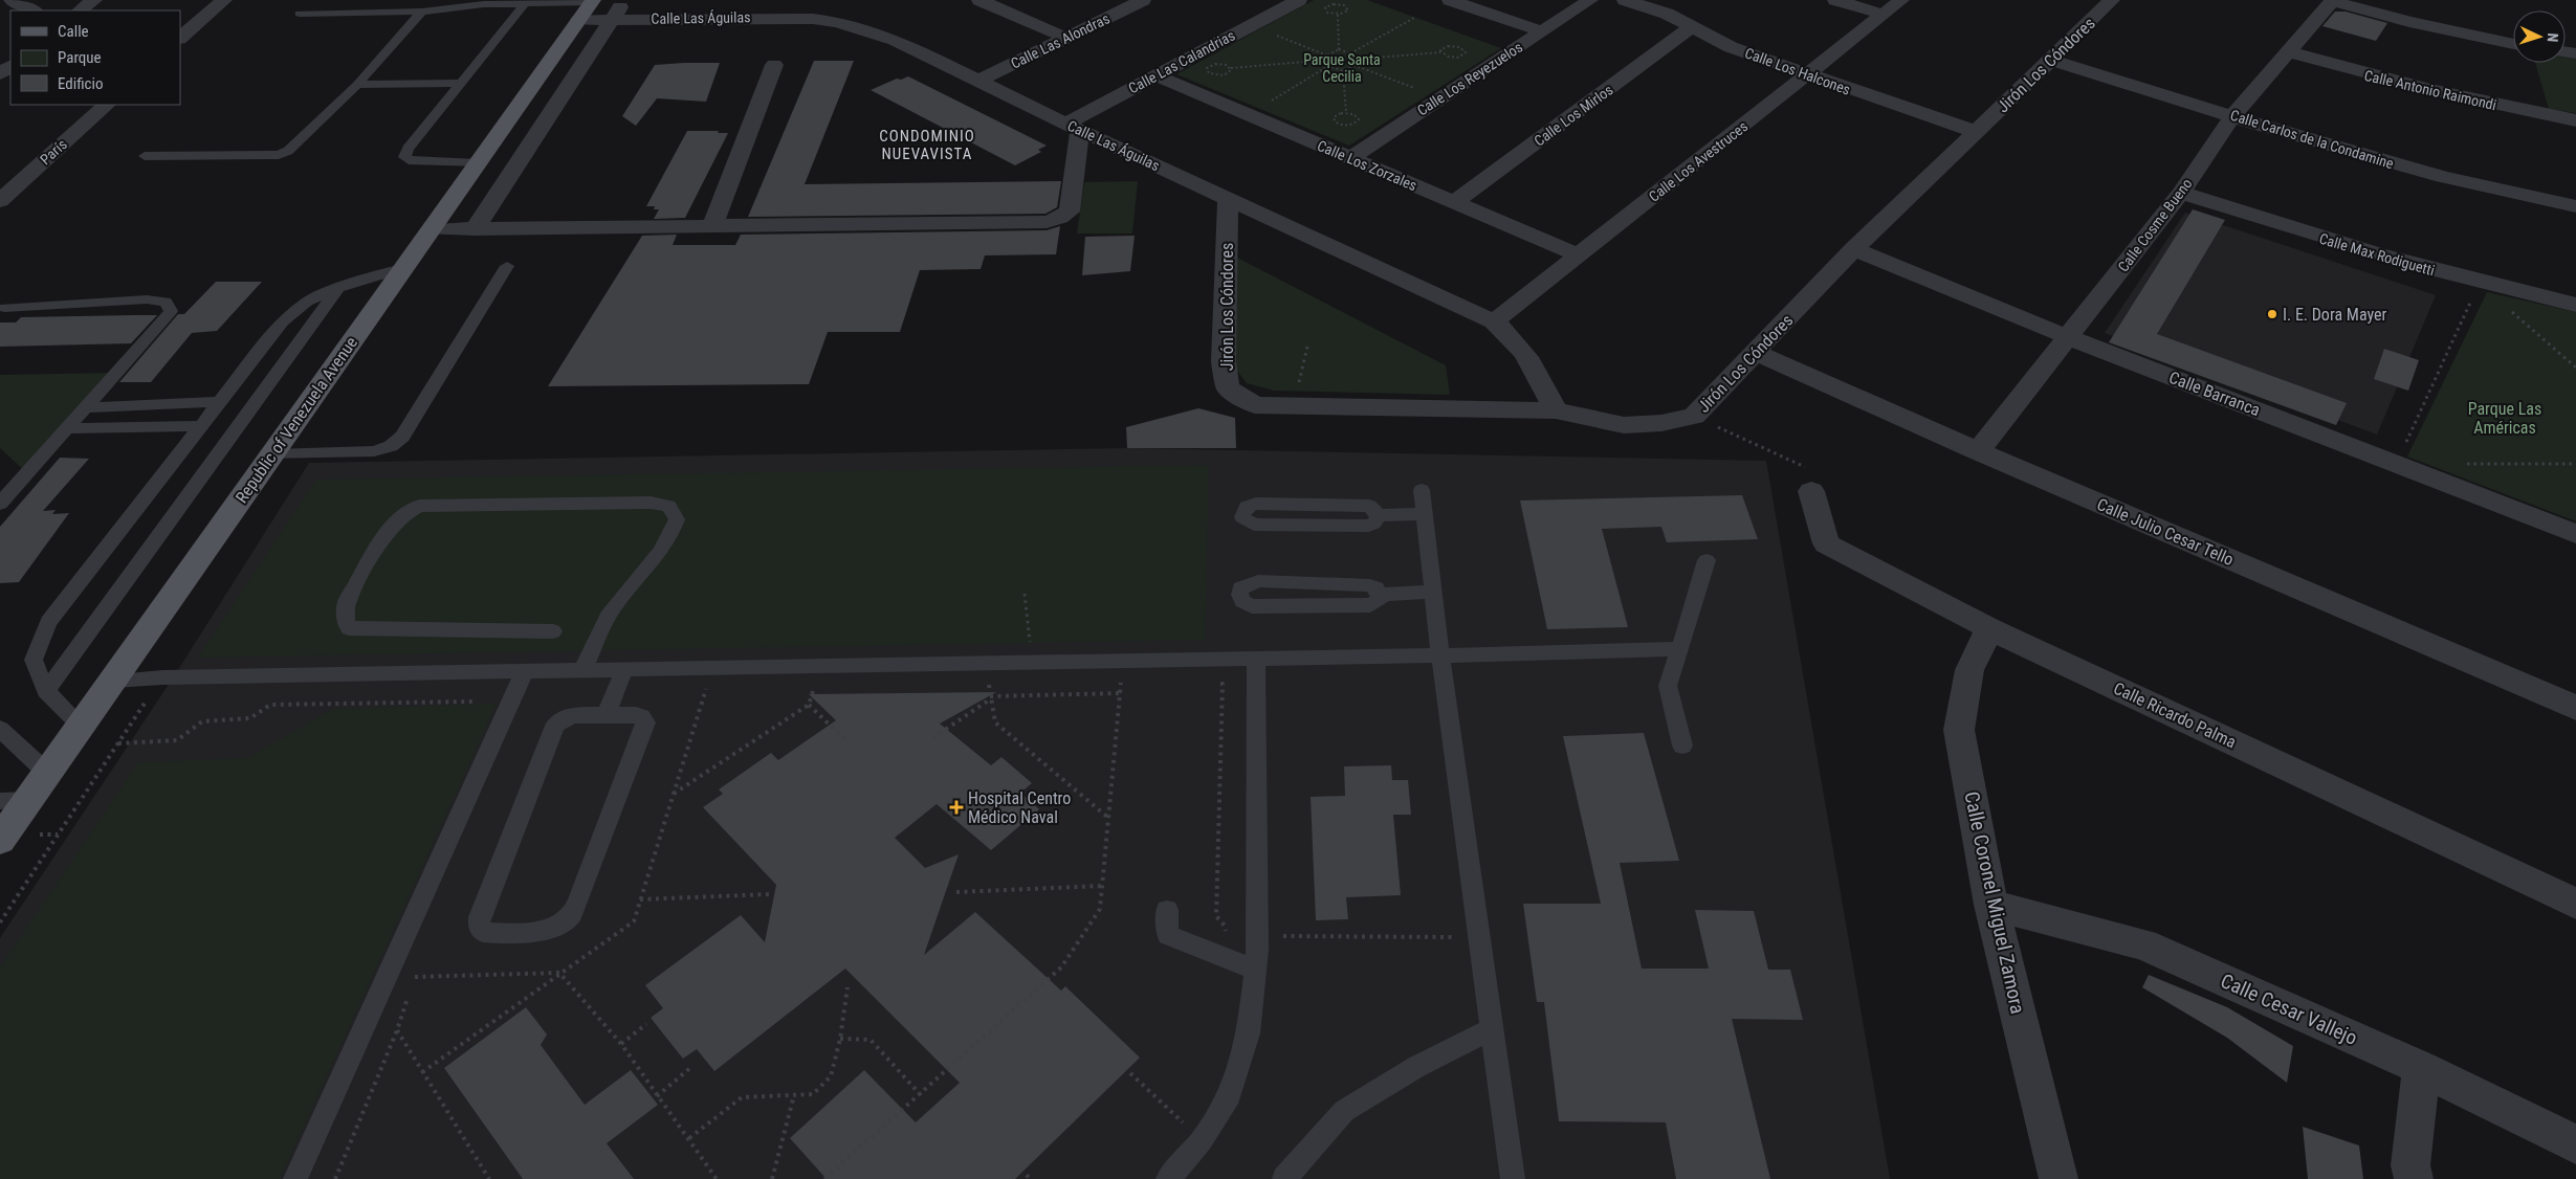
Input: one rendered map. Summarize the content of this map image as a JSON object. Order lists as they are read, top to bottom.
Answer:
{
  "streets": {
    "main road": ["Republic of Venezuela Avenue"],
    "street": [
      "Calle Las Águilas",
      "Calle Las Alondras",
      "Calle Las Calandrias",
      "Jirón Los Cóndores",
      "Calle Los Halcones",
      "Calle Los Reyezuelos",
      "Calle Antonio Raimondi",
      "Calle Los Mirlos",
      "Calle Carlos de la Condamine",
      "París",
      "Calle Los Avestruces",
      "Calle Los Zorzales",
      "Calle Cosme Bueno",
      "Calle Max Rodiguetti",
      "Calle Barranca",
      "Calle Julio Cesar Tello",
      "Calle Ricardo Palma",
      "Calle Coronel Miguel Zamora",
      "Calle Cesar Vallejo"
    ]
  },
  "crossings": [
    ["Calle Las Águilas", "Calle Las Alondras"],
    ["Calle Las Águilas", "Calle Las Calandrias"],
    ["Calle Las Águilas", "Jirón Los Cóndores"],
    ["Calle Las Águilas", "Calle Los Avestruces"],
    ["Calle Las Águilas", "Republic of Venezuela Avenue"],
    ["Calle Las Calandrias", "Calle Los Zorzales"],
    ["Jirón Los Cóndores", "Calle Los Halcones"],
    ["Jirón Los Cóndores", "Calle Carlos de la Condamine"],
    ["Jirón Los Cóndores", "Calle Barranca"],
    ["Jirón Los Cóndores", "Calle Julio Cesar Tello"],
    ["Calle Los Halcones", "Calle Los Mirlos"],
    ["Calle Los Halcones", "Calle Los Avestruces"],
    ["Calle Los Reyezuelos", "Calle Los Zorzales"],
    ["Calle Antonio Raimondi", "Calle Cosme Bueno"],
    ["Calle Los Mirlos", "Calle Los Zorzales"],
    ["Calle Carlos de la Condamine", "Calle Cosme Bueno"],
    ["Calle Los Avestruces", "Calle Los Zorzales"],
    ["Calle Cosme Bueno", "Calle Max Rodiguetti"],
    ["Calle Cosme Bueno", "Calle Barranca"],
    ["Calle Cosme Bueno", "Calle Julio Cesar Tello"],
    ["Calle Ricardo Palma", "Calle Coronel Miguel Zamora"],
    ["Calle Coronel Miguel Zamora", "Calle Cesar Vallejo"]
  ],
  "districts": ["CONDOMINIO NUEVAVISTA"],
  "parks": ["Parque Santa Cecilia", "Parque Las Américas"],
  "places": {
    "other": ["I. E. Dora Mayer"],
    "health": ["Hospital Centro Médico Naval"]
  },
  "legend": ["Calle", "Parque", "Edificio"],
  "north": "right"
}
